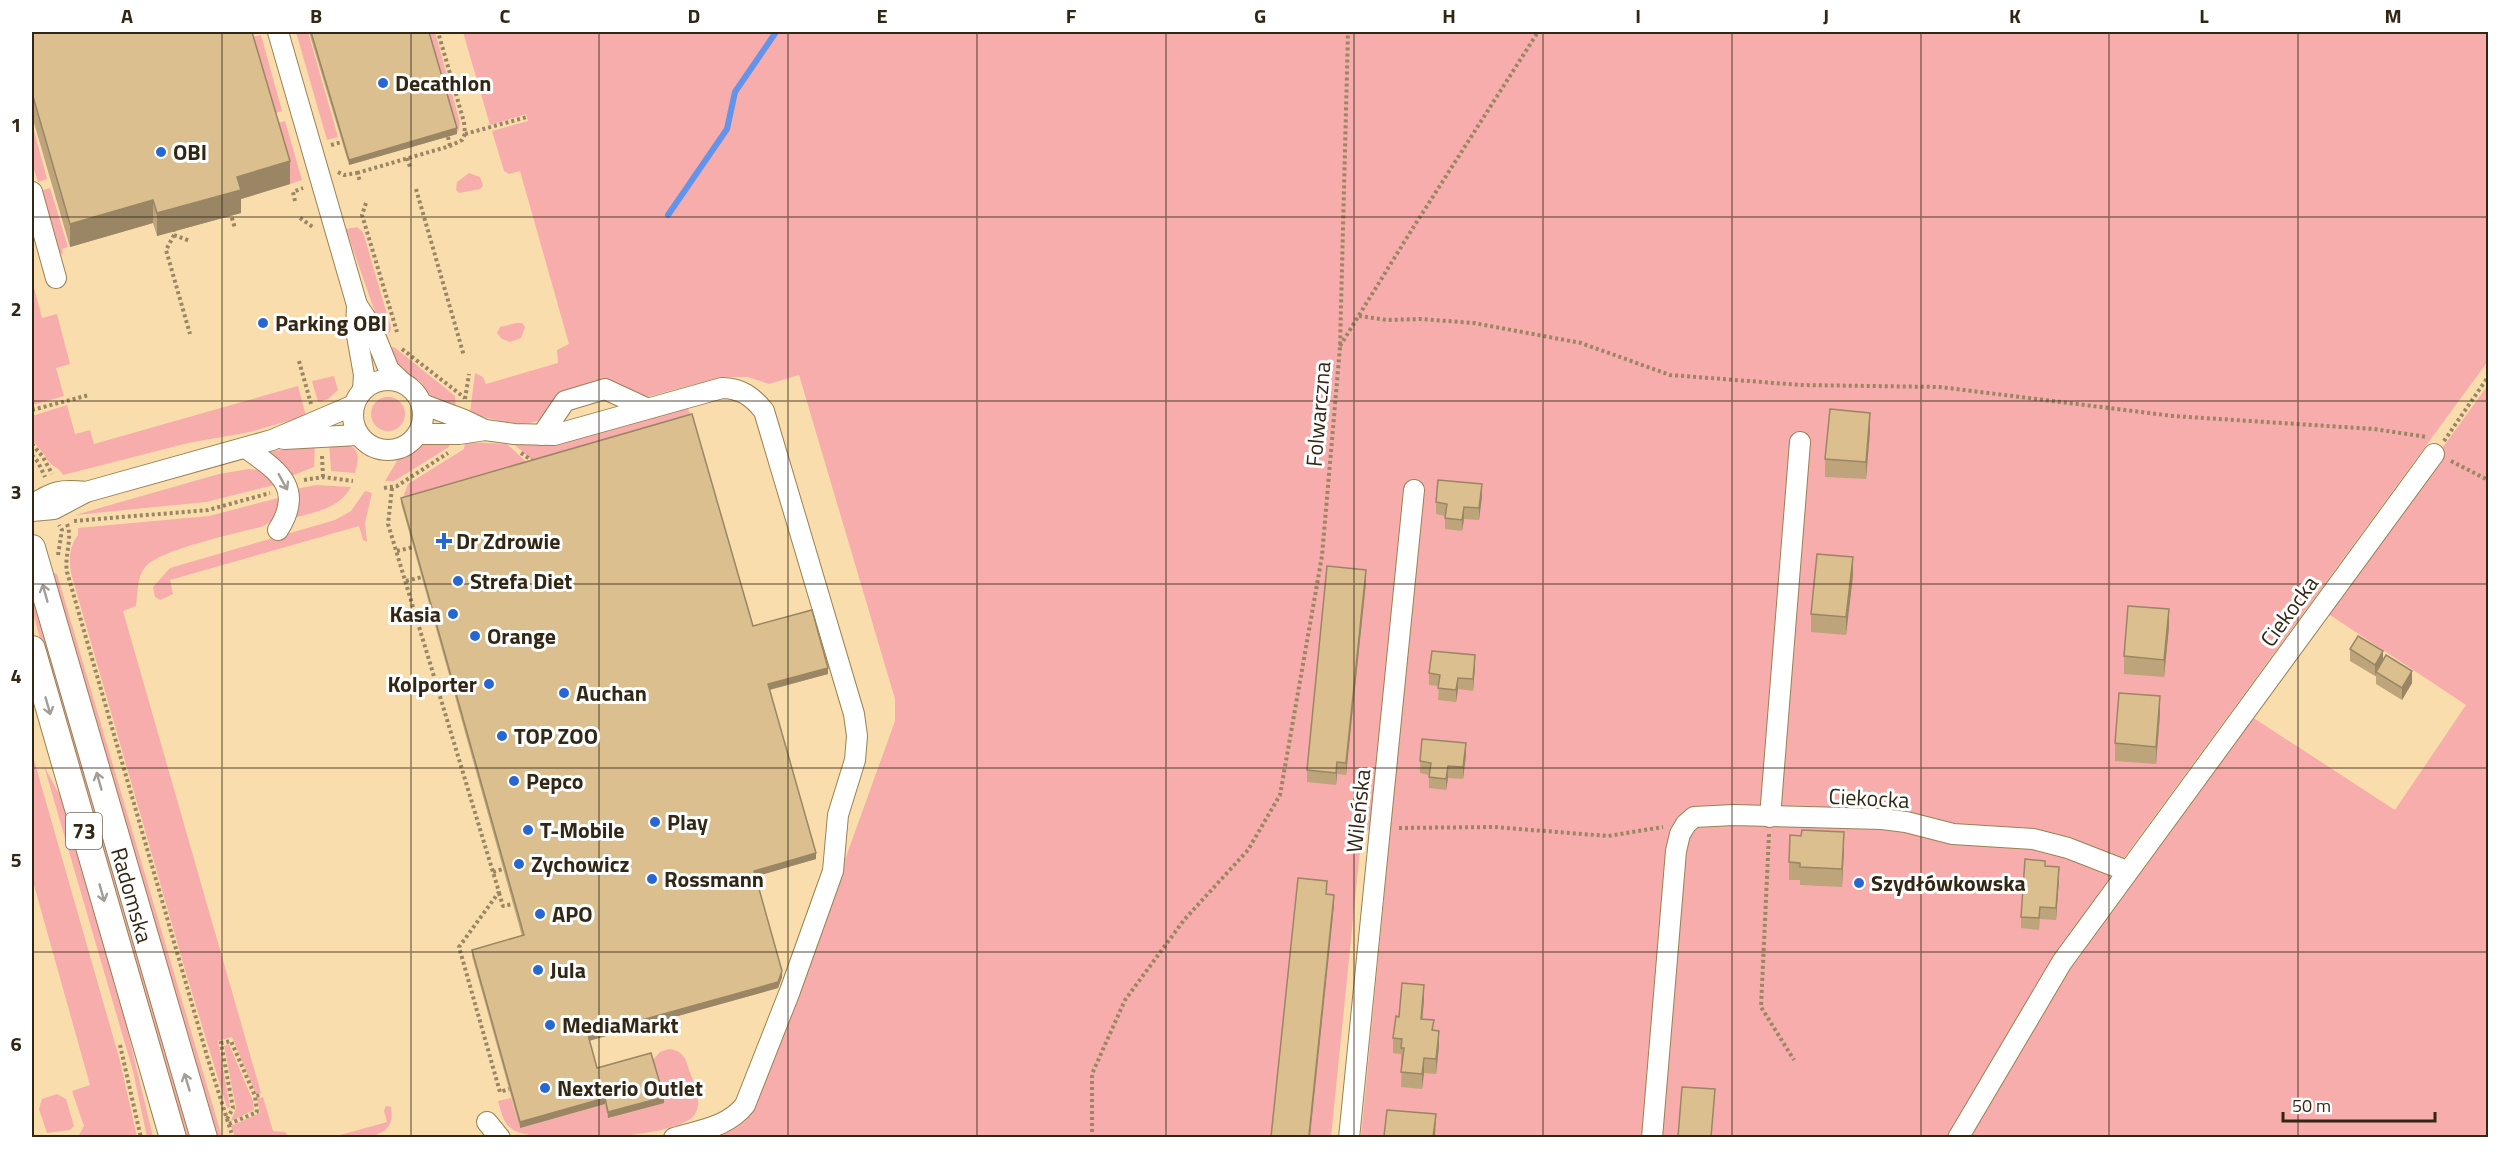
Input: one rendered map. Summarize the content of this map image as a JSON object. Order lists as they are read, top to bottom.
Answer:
{
  "streets": {
    "main road": ["73", "Radomska"],
    "street": ["Ciekocka", "Wileńska"],
    "path": ["Folwarczna"]
  },
  "places": {
    "other": [
      "Decathlon",
      "OBI",
      "Parking OBI",
      "Strefa Diet",
      "Kasia",
      "Orange",
      "Kolporter",
      "Auchan",
      "TOP ZOO",
      "Pepco",
      "Play",
      "T-Mobile",
      "Zychowicz",
      "Rossmann",
      "Szydłówkowska",
      "APO",
      "Jula",
      "MediaMarkt",
      "Nexterio Outlet"
    ],
    "health": ["Dr Zdrowie"]
  },
  "scale_bar": "50 m",
  "grid": {
    "columns": [
      "A",
      "B",
      "C",
      "D",
      "E",
      "F",
      "G",
      "H",
      "I",
      "J",
      "K",
      "L",
      "M"
    ],
    "rows": [
      "1",
      "2",
      "3",
      "4",
      "5",
      "6"
    ]
  }
}
